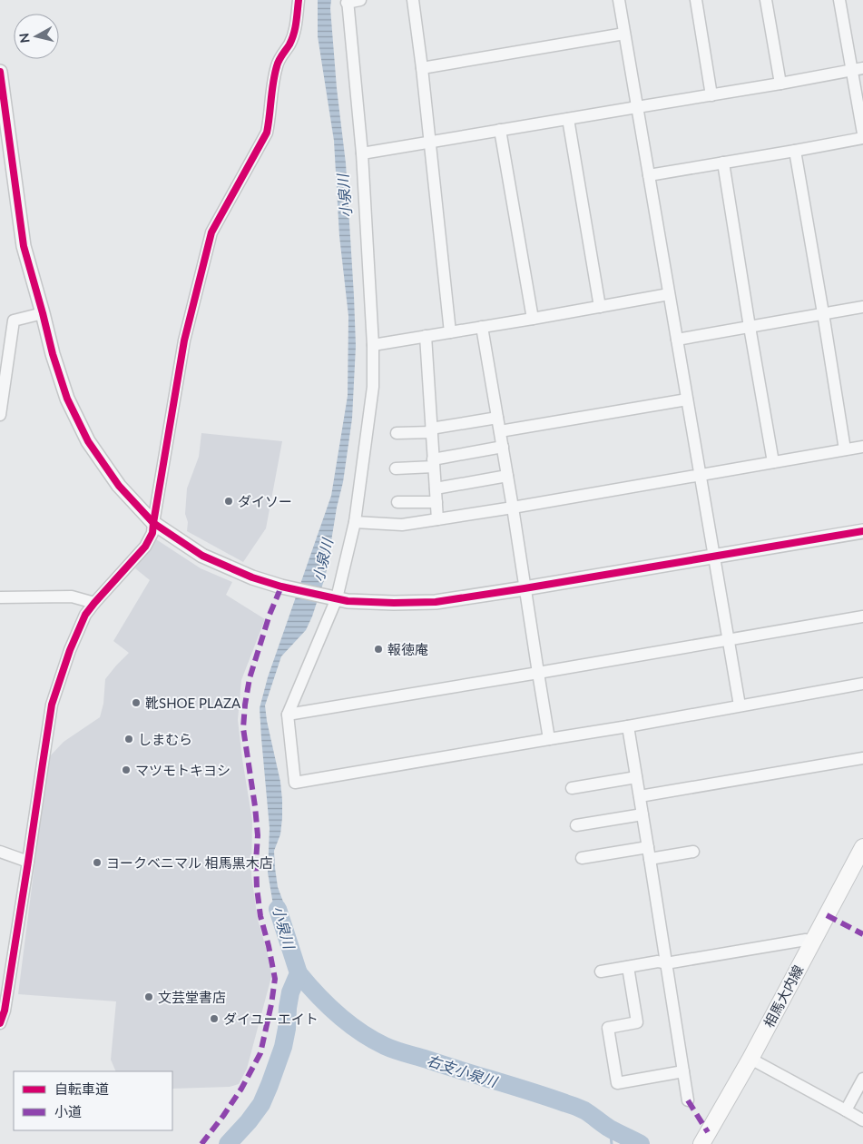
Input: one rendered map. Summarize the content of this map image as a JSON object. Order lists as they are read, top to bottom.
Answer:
{
  "streets": {
    "main road": ["相馬大内線"]
  },
  "water": ["小泉川", "右支小泉川"],
  "places": [
    "ダイソー",
    "報徳庵",
    "靴SHOE PLAZA",
    "しまむら",
    "マツモトキヨシ",
    "ヨークベニマル 相馬黒木店",
    "文芸堂書店",
    "ダイユーエイト"
  ],
  "legend": ["自転車道", "小道"],
  "north": "left"
}
